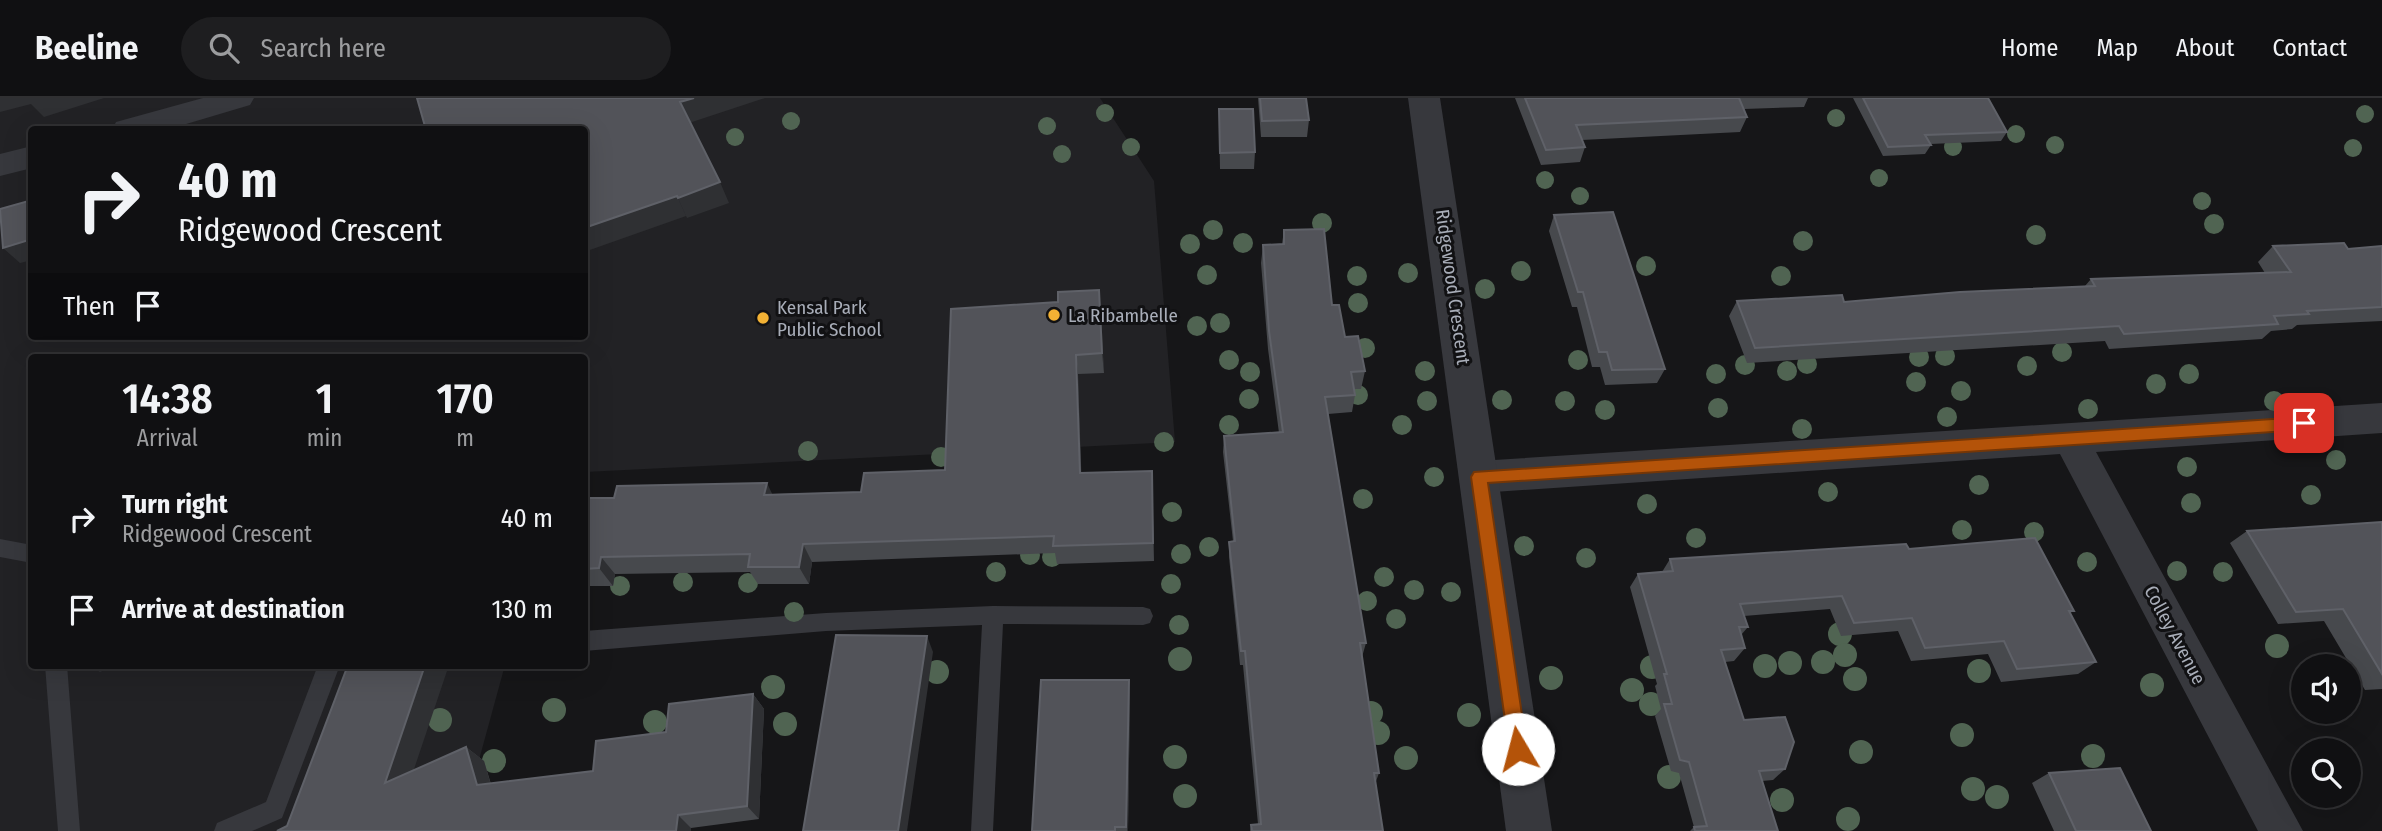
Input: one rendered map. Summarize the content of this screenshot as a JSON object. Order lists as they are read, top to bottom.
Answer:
{
  "streets": {
    "street": ["Ridgewood Crescent", "Colley Avenue"]
  },
  "places": ["La Ribambelle", "Kensal Park Public School"],
  "page": {
    "header": "Beeline",
    "search": "Search here",
    "nav": [
      "Home",
      "Map",
      "About",
      "Contact"
    ],
    "turn": ["40 m", "Ridgewood Crescent"],
    "then": "Then",
    "eta": [
      "14:38",
      "Arrival",
      "1",
      "min",
      "170",
      "m"
    ],
    "list": [
      {
        "name": "Turn right",
        "note": "Ridgewood Crescent",
        "value": "40 m"
      },
      {
        "name": "Arrive at destination",
        "value": "130 m"
      }
    ]
  }
}
